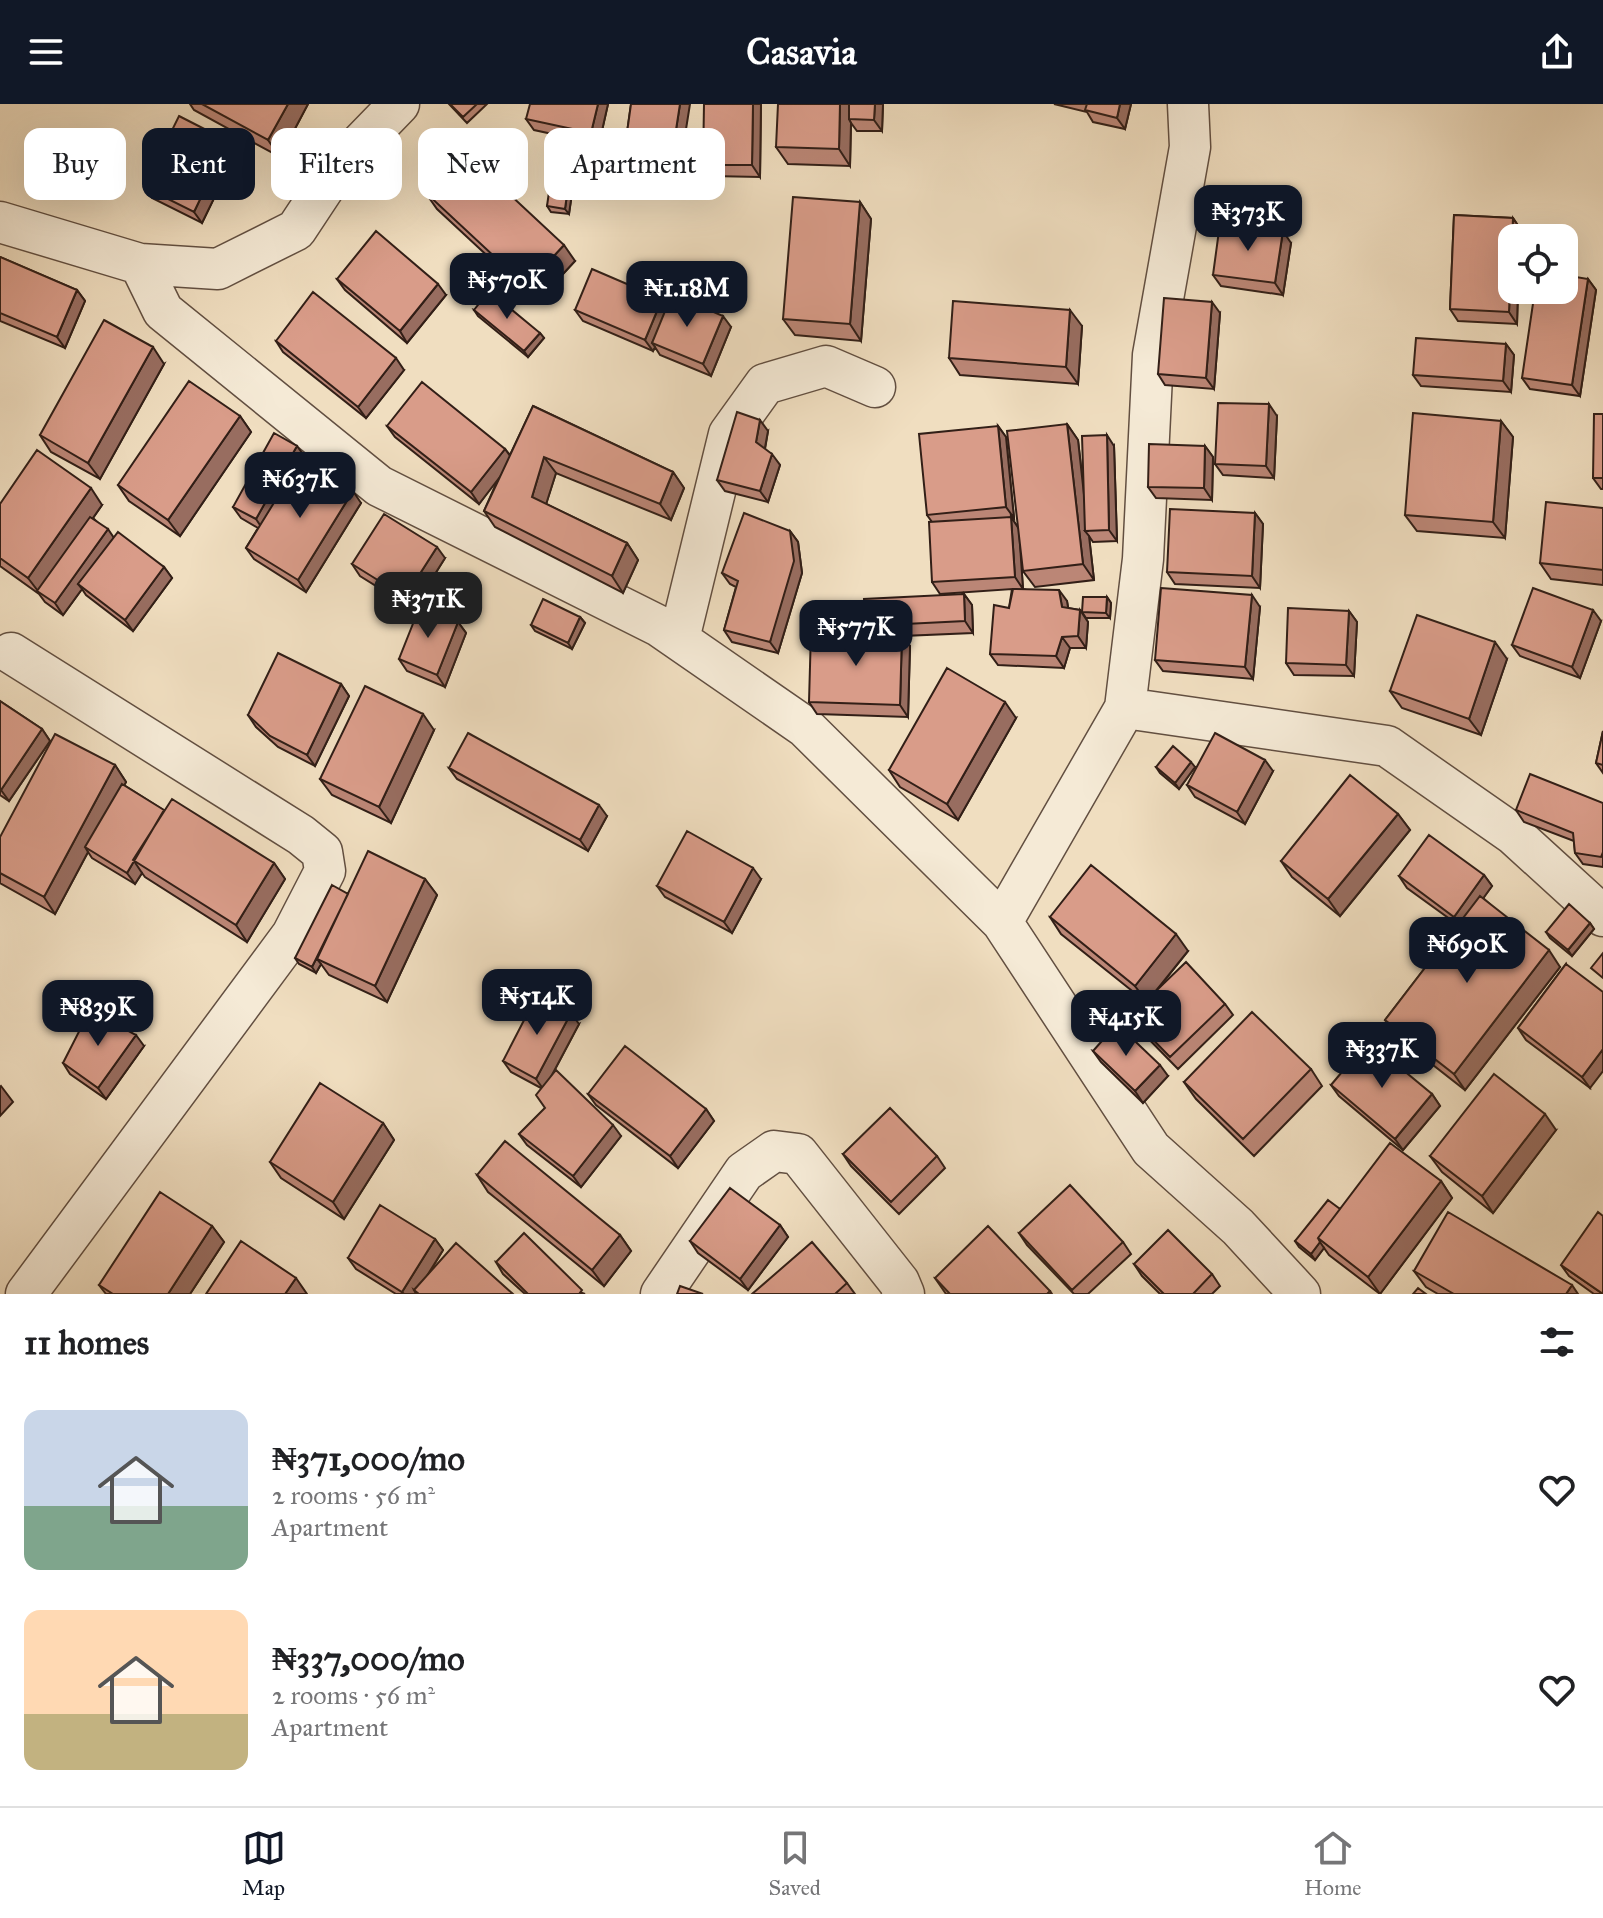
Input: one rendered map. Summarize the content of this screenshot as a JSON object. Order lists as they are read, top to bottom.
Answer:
{
  "page": {
    "header": "Casavia",
    "chip": [
      "Buy",
      "Rent",
      "Filters",
      "New",
      "Apartment"
    ],
    "price": [
      "₦373K",
      "₦570K",
      "₦1.18M",
      "₦637K",
      "₦371K",
      "₦577K",
      "₦690K",
      "₦514K",
      "₦839K",
      "₦415K",
      "₦337K"
    ],
    "heading": "11 homes",
    "list": [
      {
        "name": "₦371,000/mo",
        "note": "2 rooms · 56 m² · Apartment"
      },
      {
        "name": "₦337,000/mo",
        "note": "2 rooms · 56 m² · Apartment"
      }
    ],
    "tabs": ["Map", "Saved", "Home"]
  }
}
